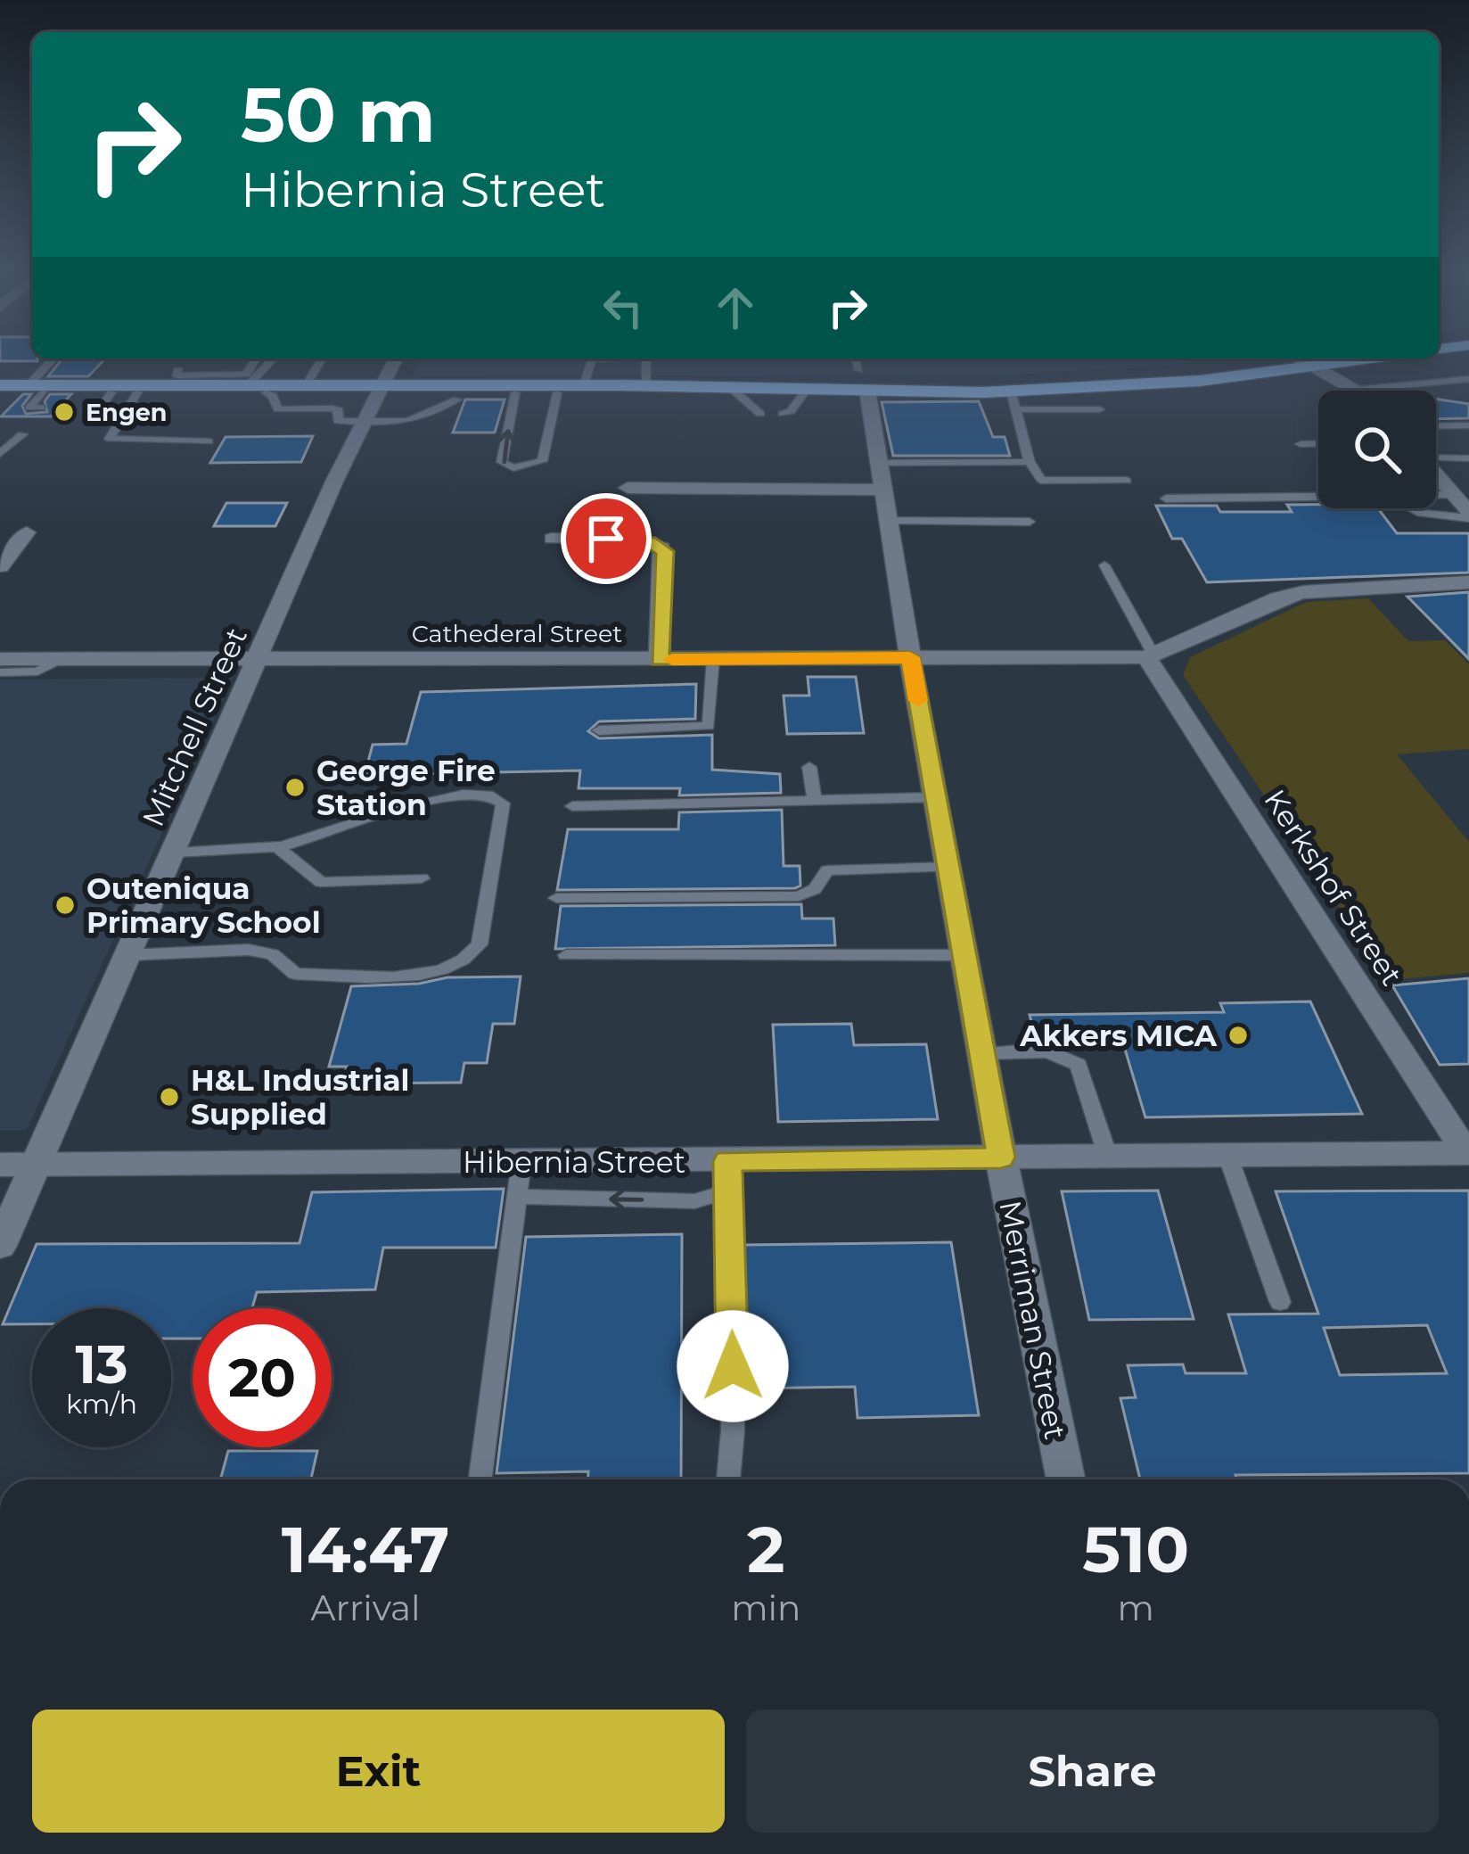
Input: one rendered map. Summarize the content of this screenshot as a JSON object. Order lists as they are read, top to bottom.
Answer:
{
  "streets": {
    "street": [
      "Cathederal Street",
      "Mitchell Street",
      "Kerkshof Street",
      "Hibernia Street",
      "Merriman Street"
    ]
  },
  "crossings": [
    ["Cathederal Street", "Mitchell Street"],
    ["Cathederal Street", "Kerkshof Street"],
    ["Cathederal Street", "Merriman Street"],
    ["Mitchell Street", "Hibernia Street"],
    ["Kerkshof Street", "Hibernia Street"],
    ["Hibernia Street", "Merriman Street"]
  ],
  "places": [
    "Engen",
    "George Fire Station",
    "Outeniqua Primary School",
    "Akkers MICA",
    "H&L Industrial Supplied"
  ],
  "page": {
    "turn": ["50 m", "Hibernia Street"],
    "speed": "13 km/h",
    "limit": "20",
    "eta": [
      "14:47",
      "Arrival",
      "2",
      "min",
      "510",
      "m"
    ],
    "buttons": ["Exit", "Share"]
  }
}
